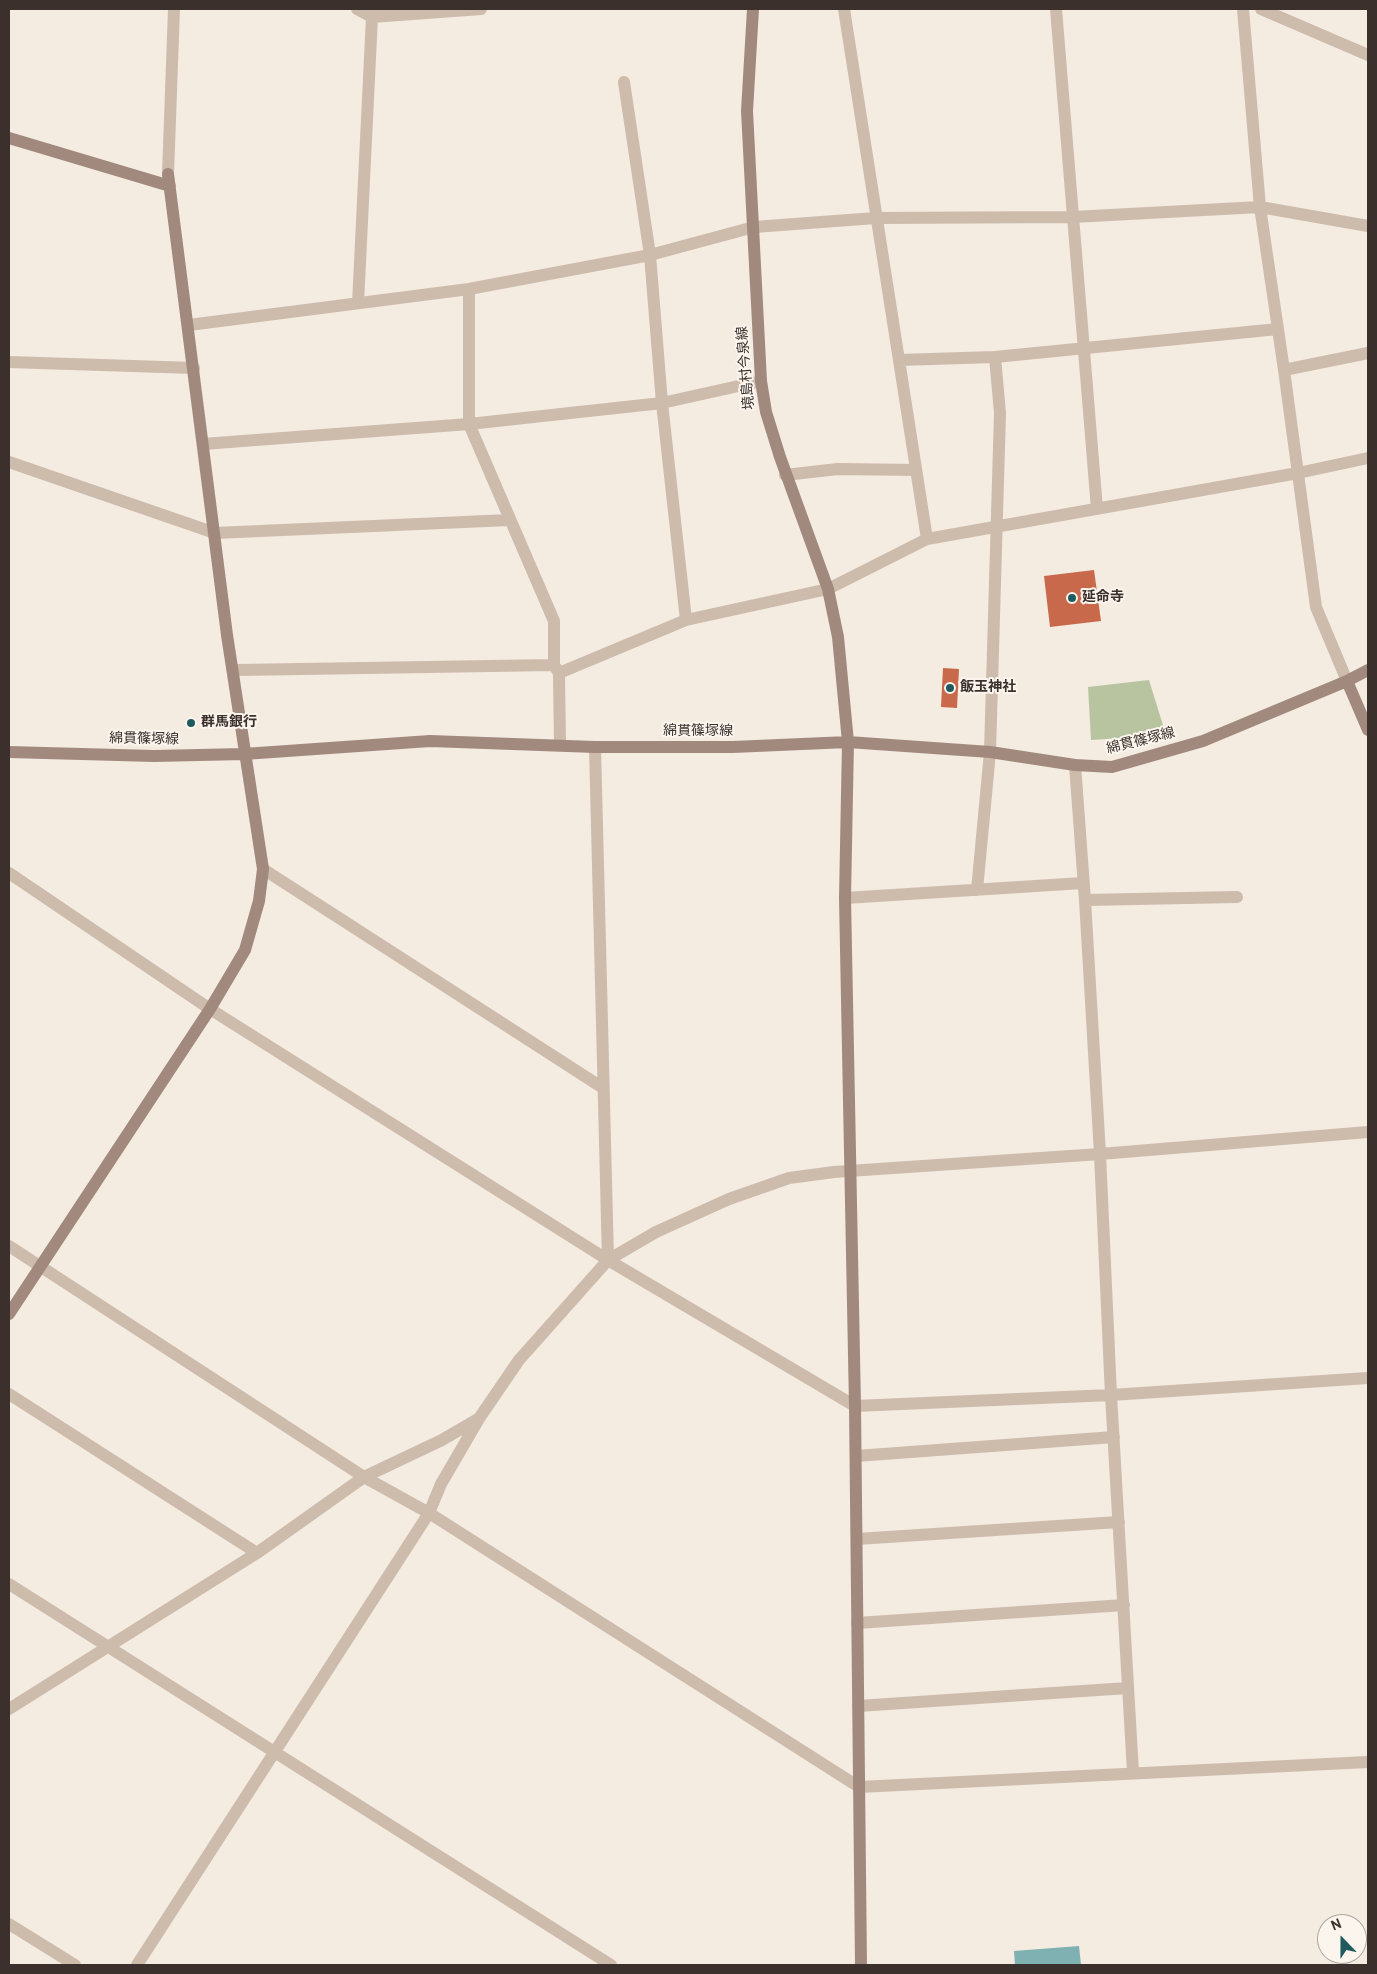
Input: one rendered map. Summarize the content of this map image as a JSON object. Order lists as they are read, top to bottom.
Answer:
{
  "streets": {
    "street": ["境島村今泉線", "綿貫篠塚線"]
  },
  "crossings": [
    ["境島村今泉線", "綿貫篠塚線"]
  ],
  "places": ["延命寺", "飯玉神社", "群馬銀行"],
  "north": "top"
}
